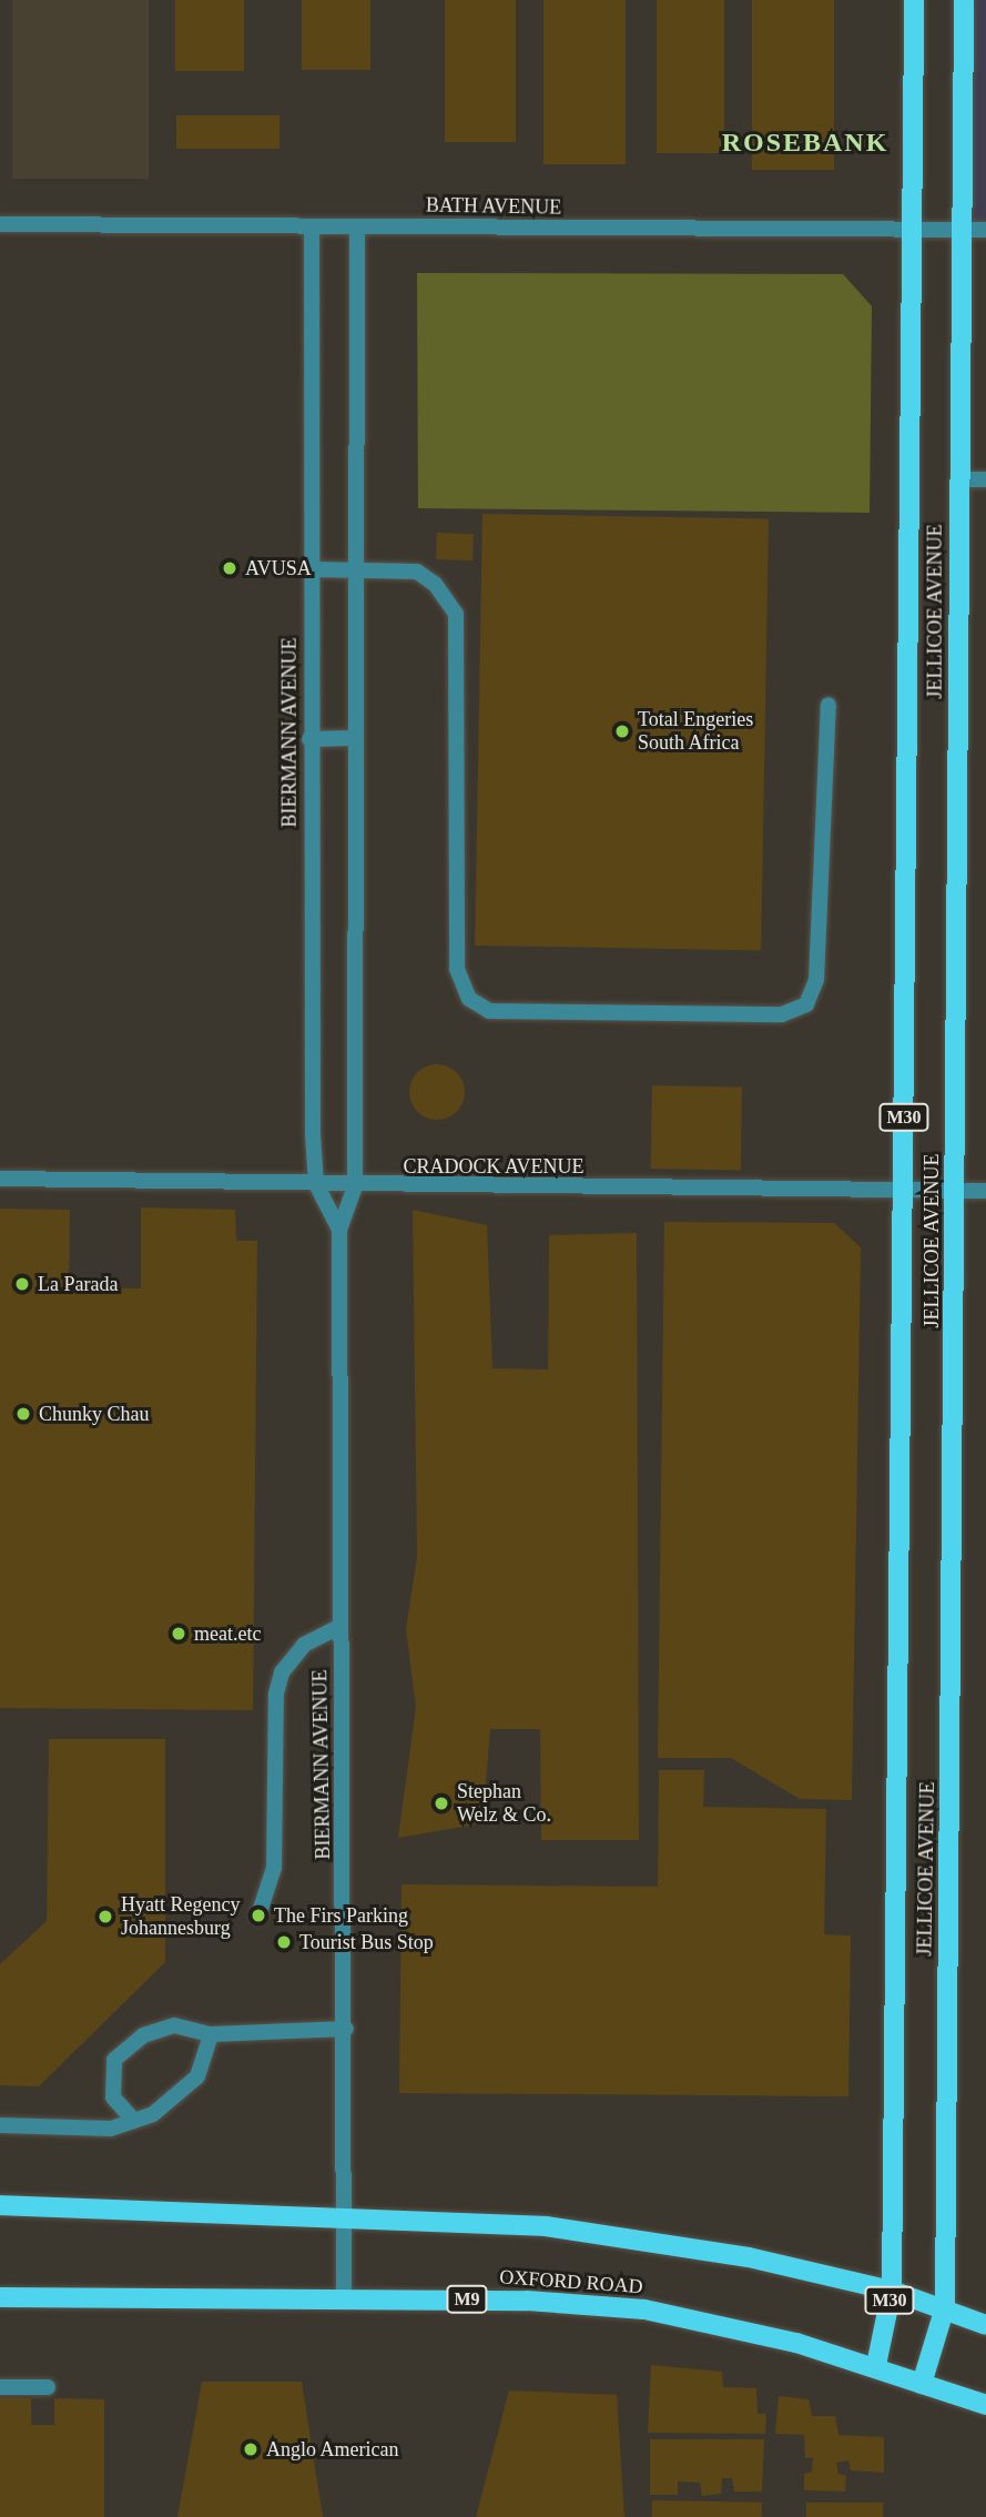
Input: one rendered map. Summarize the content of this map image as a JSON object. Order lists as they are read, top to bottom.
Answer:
{
  "streets": {
    "main road": [
      "JELLICOE AVENUE",
      "M30",
      "OXFORD ROAD",
      "M9"
    ],
    "street": ["BATH AVENUE", "BIERMANN AVENUE", "CRADOCK AVENUE"]
  },
  "crossings": [
    ["BATH AVENUE", "JELLICOE AVENUE"],
    ["BATH AVENUE", "BIERMANN AVENUE"],
    ["JELLICOE AVENUE", "CRADOCK AVENUE"],
    ["JELLICOE AVENUE", "OXFORD ROAD"],
    ["BIERMANN AVENUE", "CRADOCK AVENUE"],
    ["BIERMANN AVENUE", "OXFORD ROAD"]
  ],
  "districts": ["ROSEBANK"],
  "places": [
    "AVUSA",
    "Total Engeries South Africa",
    "La Parada",
    "Chunky Chau",
    "meat.etc",
    "Stephan Welz & Co.",
    "The Firs Parking",
    "Hyatt Regency Johannesburg",
    "Tourist Bus Stop",
    "Anglo American"
  ]
}
